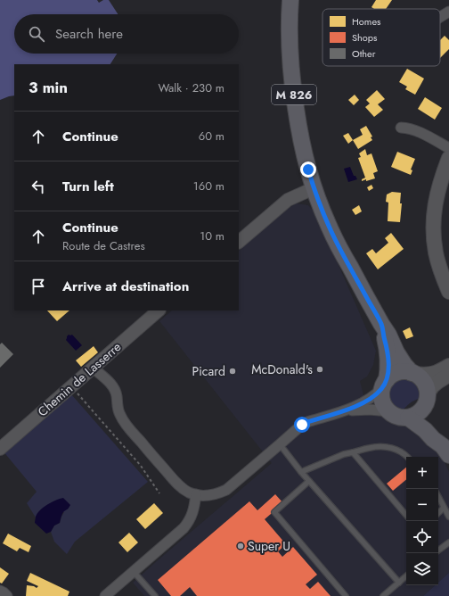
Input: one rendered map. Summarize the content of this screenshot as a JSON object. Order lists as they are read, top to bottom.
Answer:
{
  "streets": {
    "main road": ["M 826"],
    "street": ["Chemin de Lasserre"]
  },
  "places": ["McDonald's", "Picard", "Super U"],
  "legend": ["Homes", "Shops", "Other"],
  "page": {
    "search": "Search here",
    "heading": ["3 min", "Walk · 230 m"],
    "list": [
      ["Continue", "60 m"],
      ["Turn left", "160 m"],
      ["Continue", "Route de Castres", "10 m"],
      "Arrive at destination"
    ],
    "map_buttons": ["+", "−"]
  }
}
